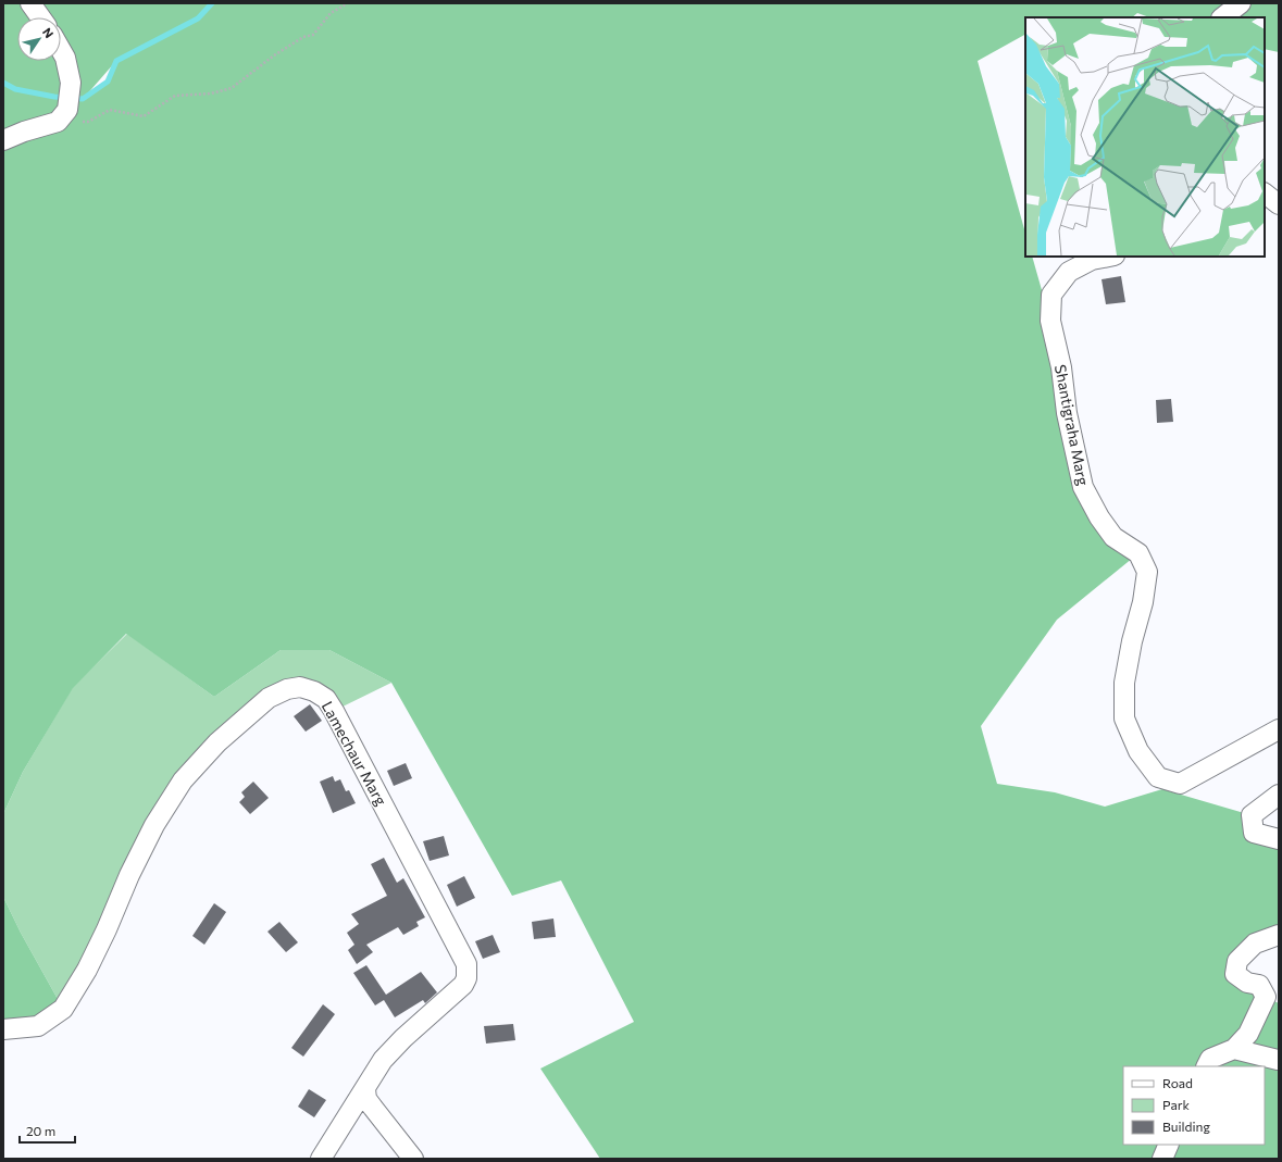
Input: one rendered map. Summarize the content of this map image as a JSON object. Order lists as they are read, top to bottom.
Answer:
{
  "streets": {
    "street": ["Shantigraha Marg", "Lamechaur Marg"]
  },
  "legend": ["Road", "Park", "Building"],
  "scale_bar": "20 m",
  "north": "top right"
}
